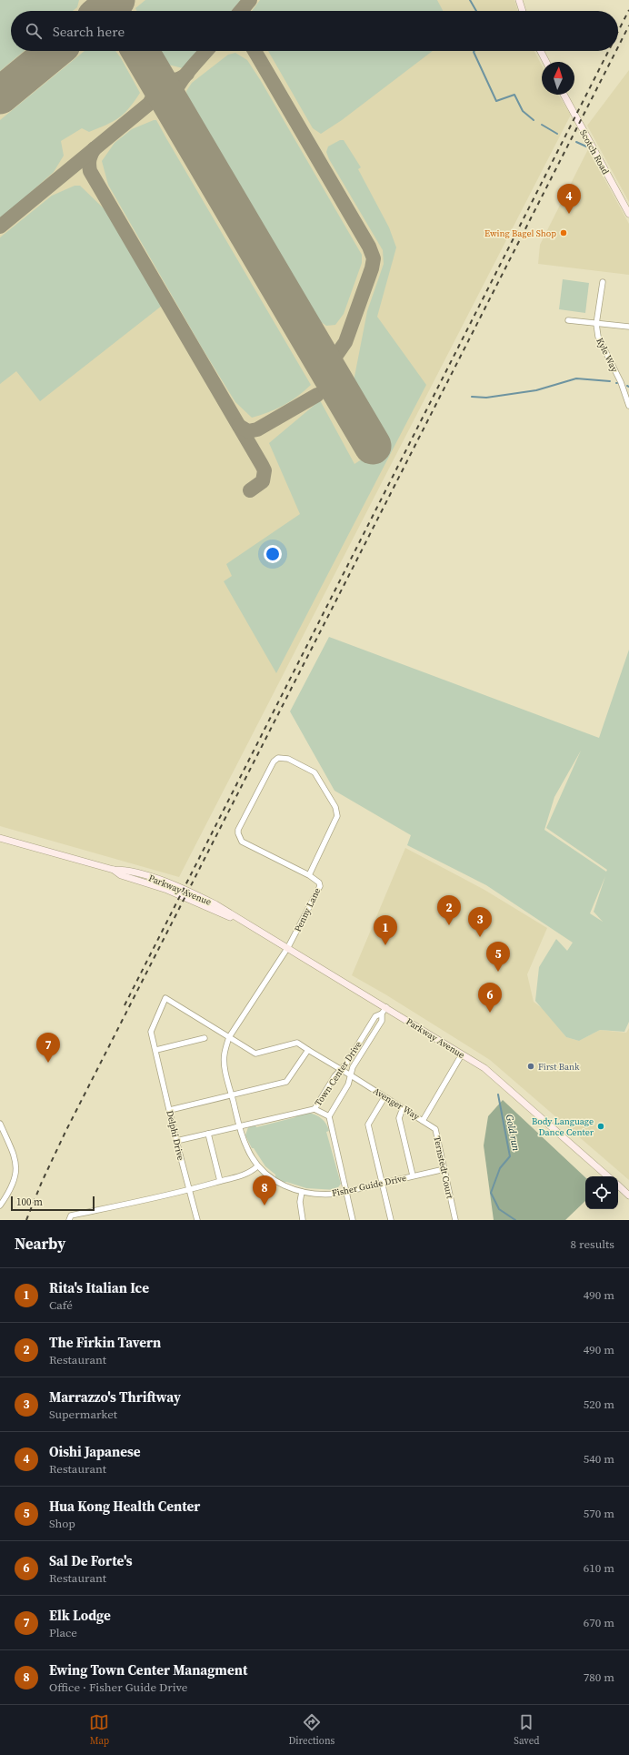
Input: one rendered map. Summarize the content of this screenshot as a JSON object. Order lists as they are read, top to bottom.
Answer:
{
  "streets": {
    "main road": ["Scotch Road", "Parkway Avenue"],
    "street": [
      "Kyle Way",
      "Penny Lane",
      "Town Center Drive",
      "Avenger Way",
      "Delphi Drive",
      "Ternstedt Court",
      "Fisher Guide Drive"
    ]
  },
  "crossings": [
    ["Parkway Avenue", "Penny Lane"],
    ["Parkway Avenue", "Town Center Drive"],
    ["Parkway Avenue", "Avenger Way"],
    ["Parkway Avenue", "Fisher Guide Drive"],
    ["Penny Lane", "Fisher Guide Drive"],
    ["Town Center Drive", "Avenger Way"],
    ["Town Center Drive", "Delphi Drive"],
    ["Town Center Drive", "Fisher Guide Drive"],
    ["Avenger Way", "Delphi Drive"],
    ["Avenger Way", "Ternstedt Court"],
    ["Avenger Way", "Fisher Guide Drive"],
    ["Delphi Drive", "Fisher Guide Drive"],
    ["Ternstedt Court", "Fisher Guide Drive"]
  ],
  "water": ["Gold run"],
  "places": ["Ewing Bagel Shop", "First Bank", "Body Language Dance Center"],
  "scale_bar": "100 m",
  "north": "top",
  "page": {
    "search": "Search here",
    "pins": [
      "4",
      "2",
      "3",
      "1",
      "5",
      "6",
      "7",
      "8"
    ],
    "scale": "100 m",
    "heading": ["Nearby", "8 results"],
    "list": [
      {
        "mark": "1",
        "name": "Rita's Italian Ice",
        "note": "Café",
        "value": "490 m"
      },
      {
        "mark": "2",
        "name": "The Firkin Tavern",
        "note": "Restaurant",
        "value": "490 m"
      },
      {
        "mark": "3",
        "name": "Marrazzo's Thriftway",
        "note": "Supermarket",
        "value": "520 m"
      },
      {
        "mark": "4",
        "name": "Oishi Japanese",
        "note": "Restaurant",
        "value": "540 m"
      },
      {
        "mark": "5",
        "name": "Hua Kong Health Center",
        "note": "Shop",
        "value": "570 m"
      },
      {
        "mark": "6",
        "name": "Sal De Forte's",
        "note": "Restaurant",
        "value": "610 m"
      },
      {
        "mark": "7",
        "name": "Elk Lodge",
        "note": "Place",
        "value": "670 m"
      },
      {
        "mark": "8",
        "name": "Ewing Town Center Managment",
        "note": "Office · Fisher Guide Drive",
        "value": "780 m"
      }
    ],
    "nav": ["Map", "Directions", "Saved"]
  }
}
